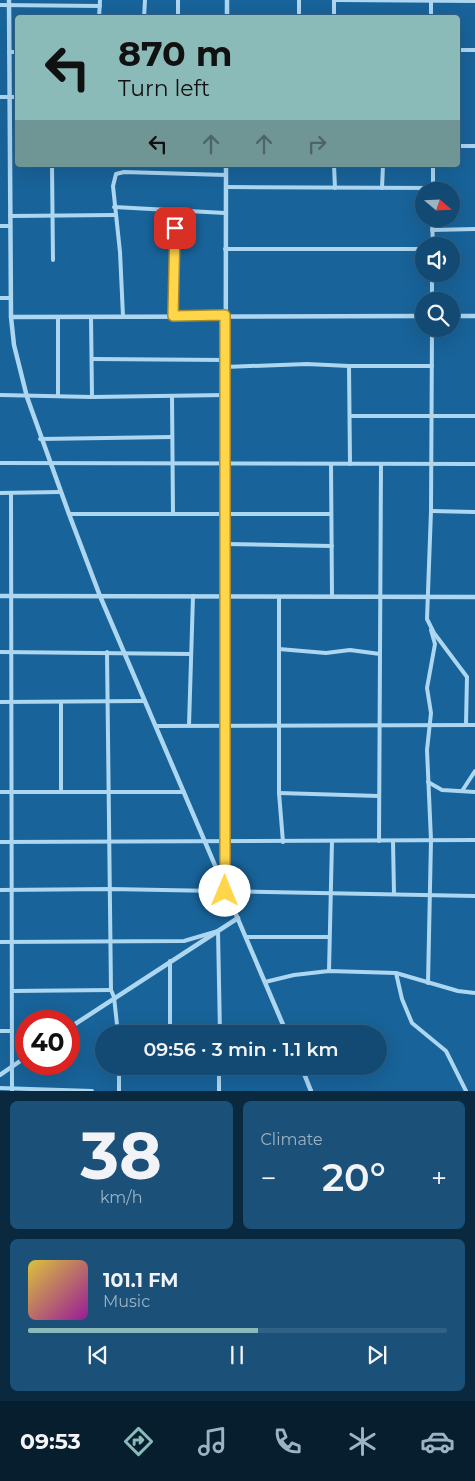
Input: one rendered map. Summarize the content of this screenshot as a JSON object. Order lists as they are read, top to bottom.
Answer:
{
  "north": "right",
  "page": {
    "turn": ["870 m", "Turn left"],
    "limit": "40",
    "trip": "09:56 · 3 min · 1.1 km",
    "tile": [
      ["38", "km/h"],
      "Climate"
    ],
    "heat": ["−", "20°", "+"],
    "song": ["101.1 FM", "Music"],
    "tabs": "09:53"
  }
}
